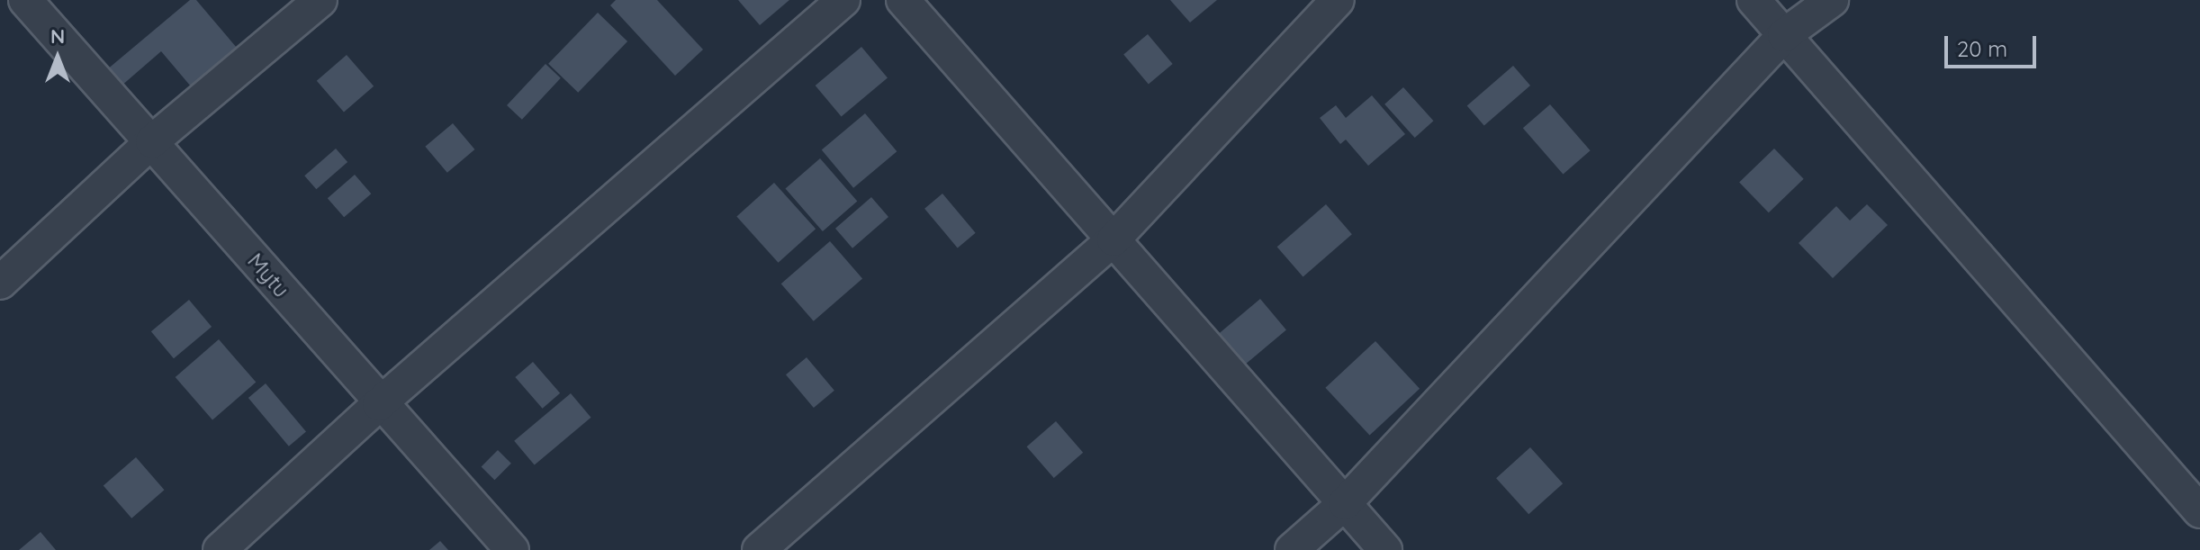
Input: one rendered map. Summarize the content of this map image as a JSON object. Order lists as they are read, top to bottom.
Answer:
{
  "streets": {
    "street": ["Mytu"]
  },
  "scale_bar": "20 m",
  "north": "top"
}
